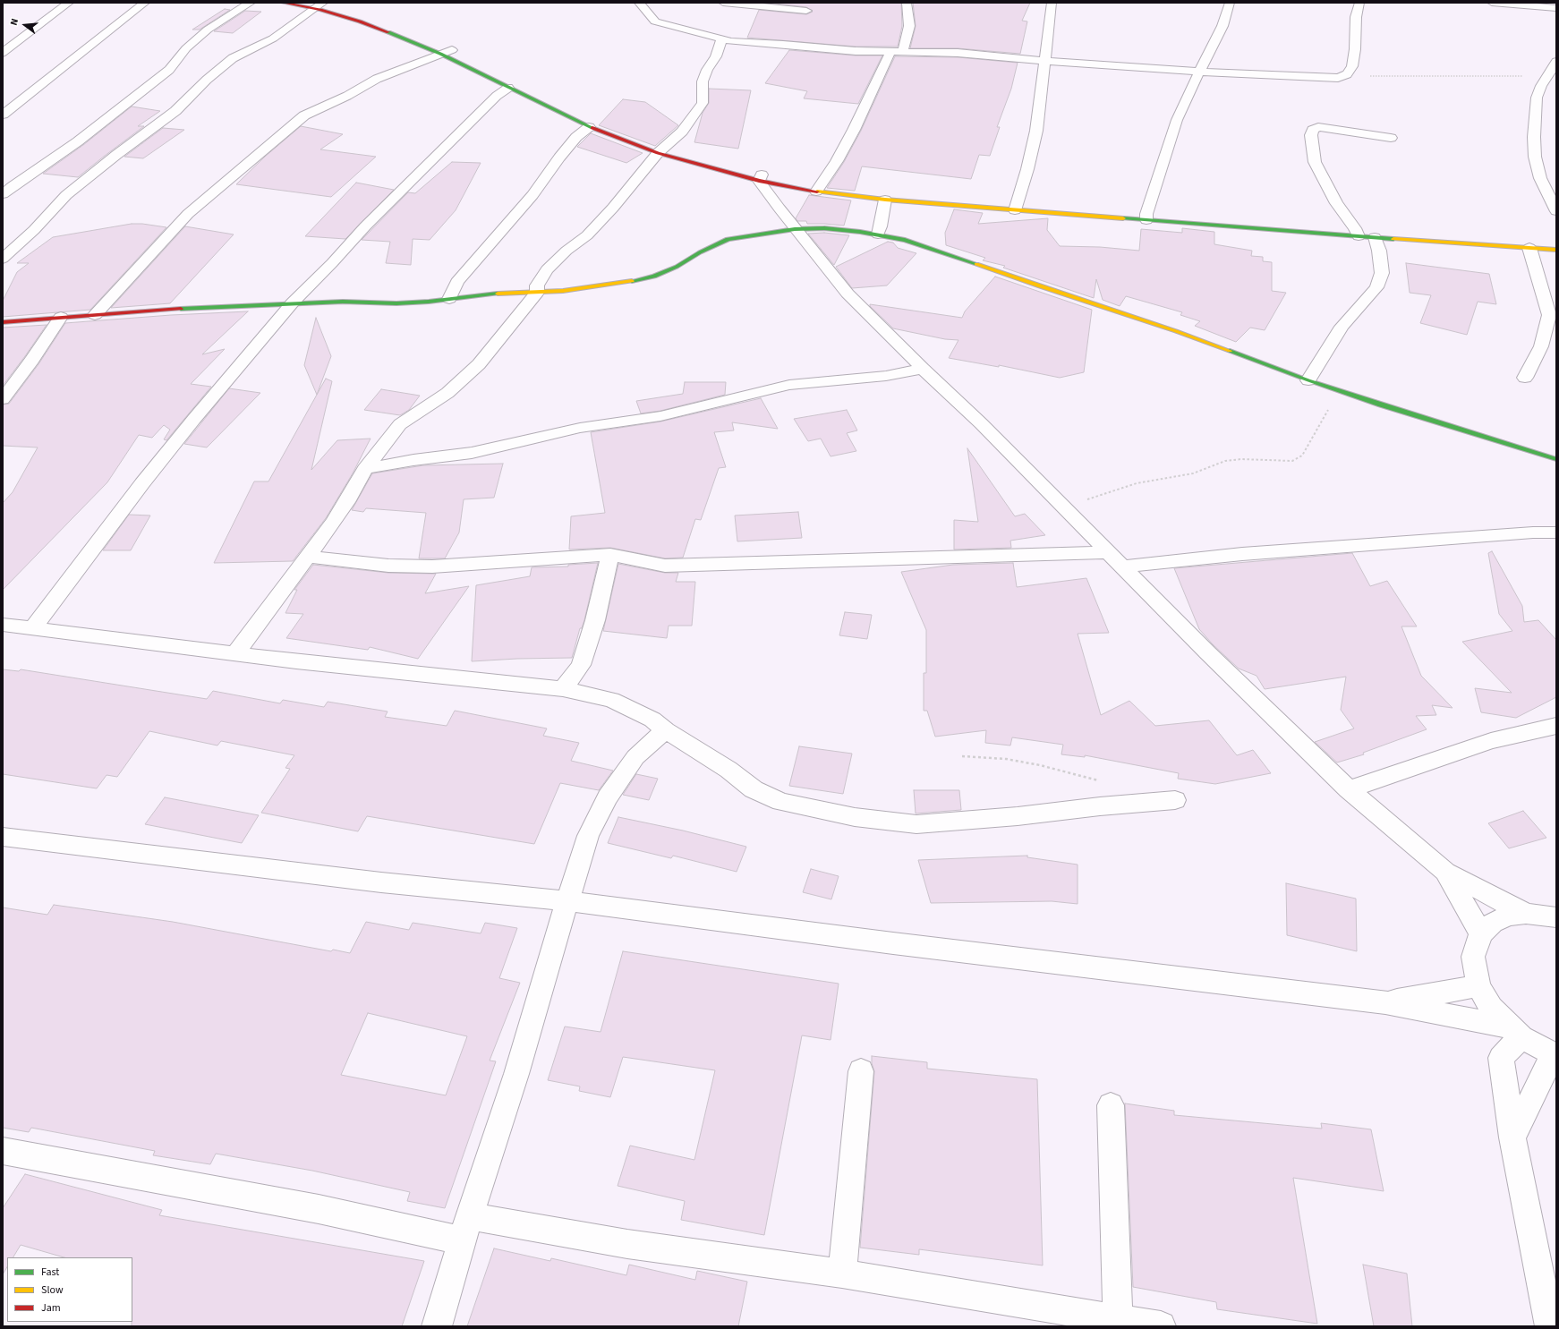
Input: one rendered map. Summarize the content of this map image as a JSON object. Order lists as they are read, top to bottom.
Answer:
{
  "legend": ["Fast", "Slow", "Jam"],
  "north": "left"
}
